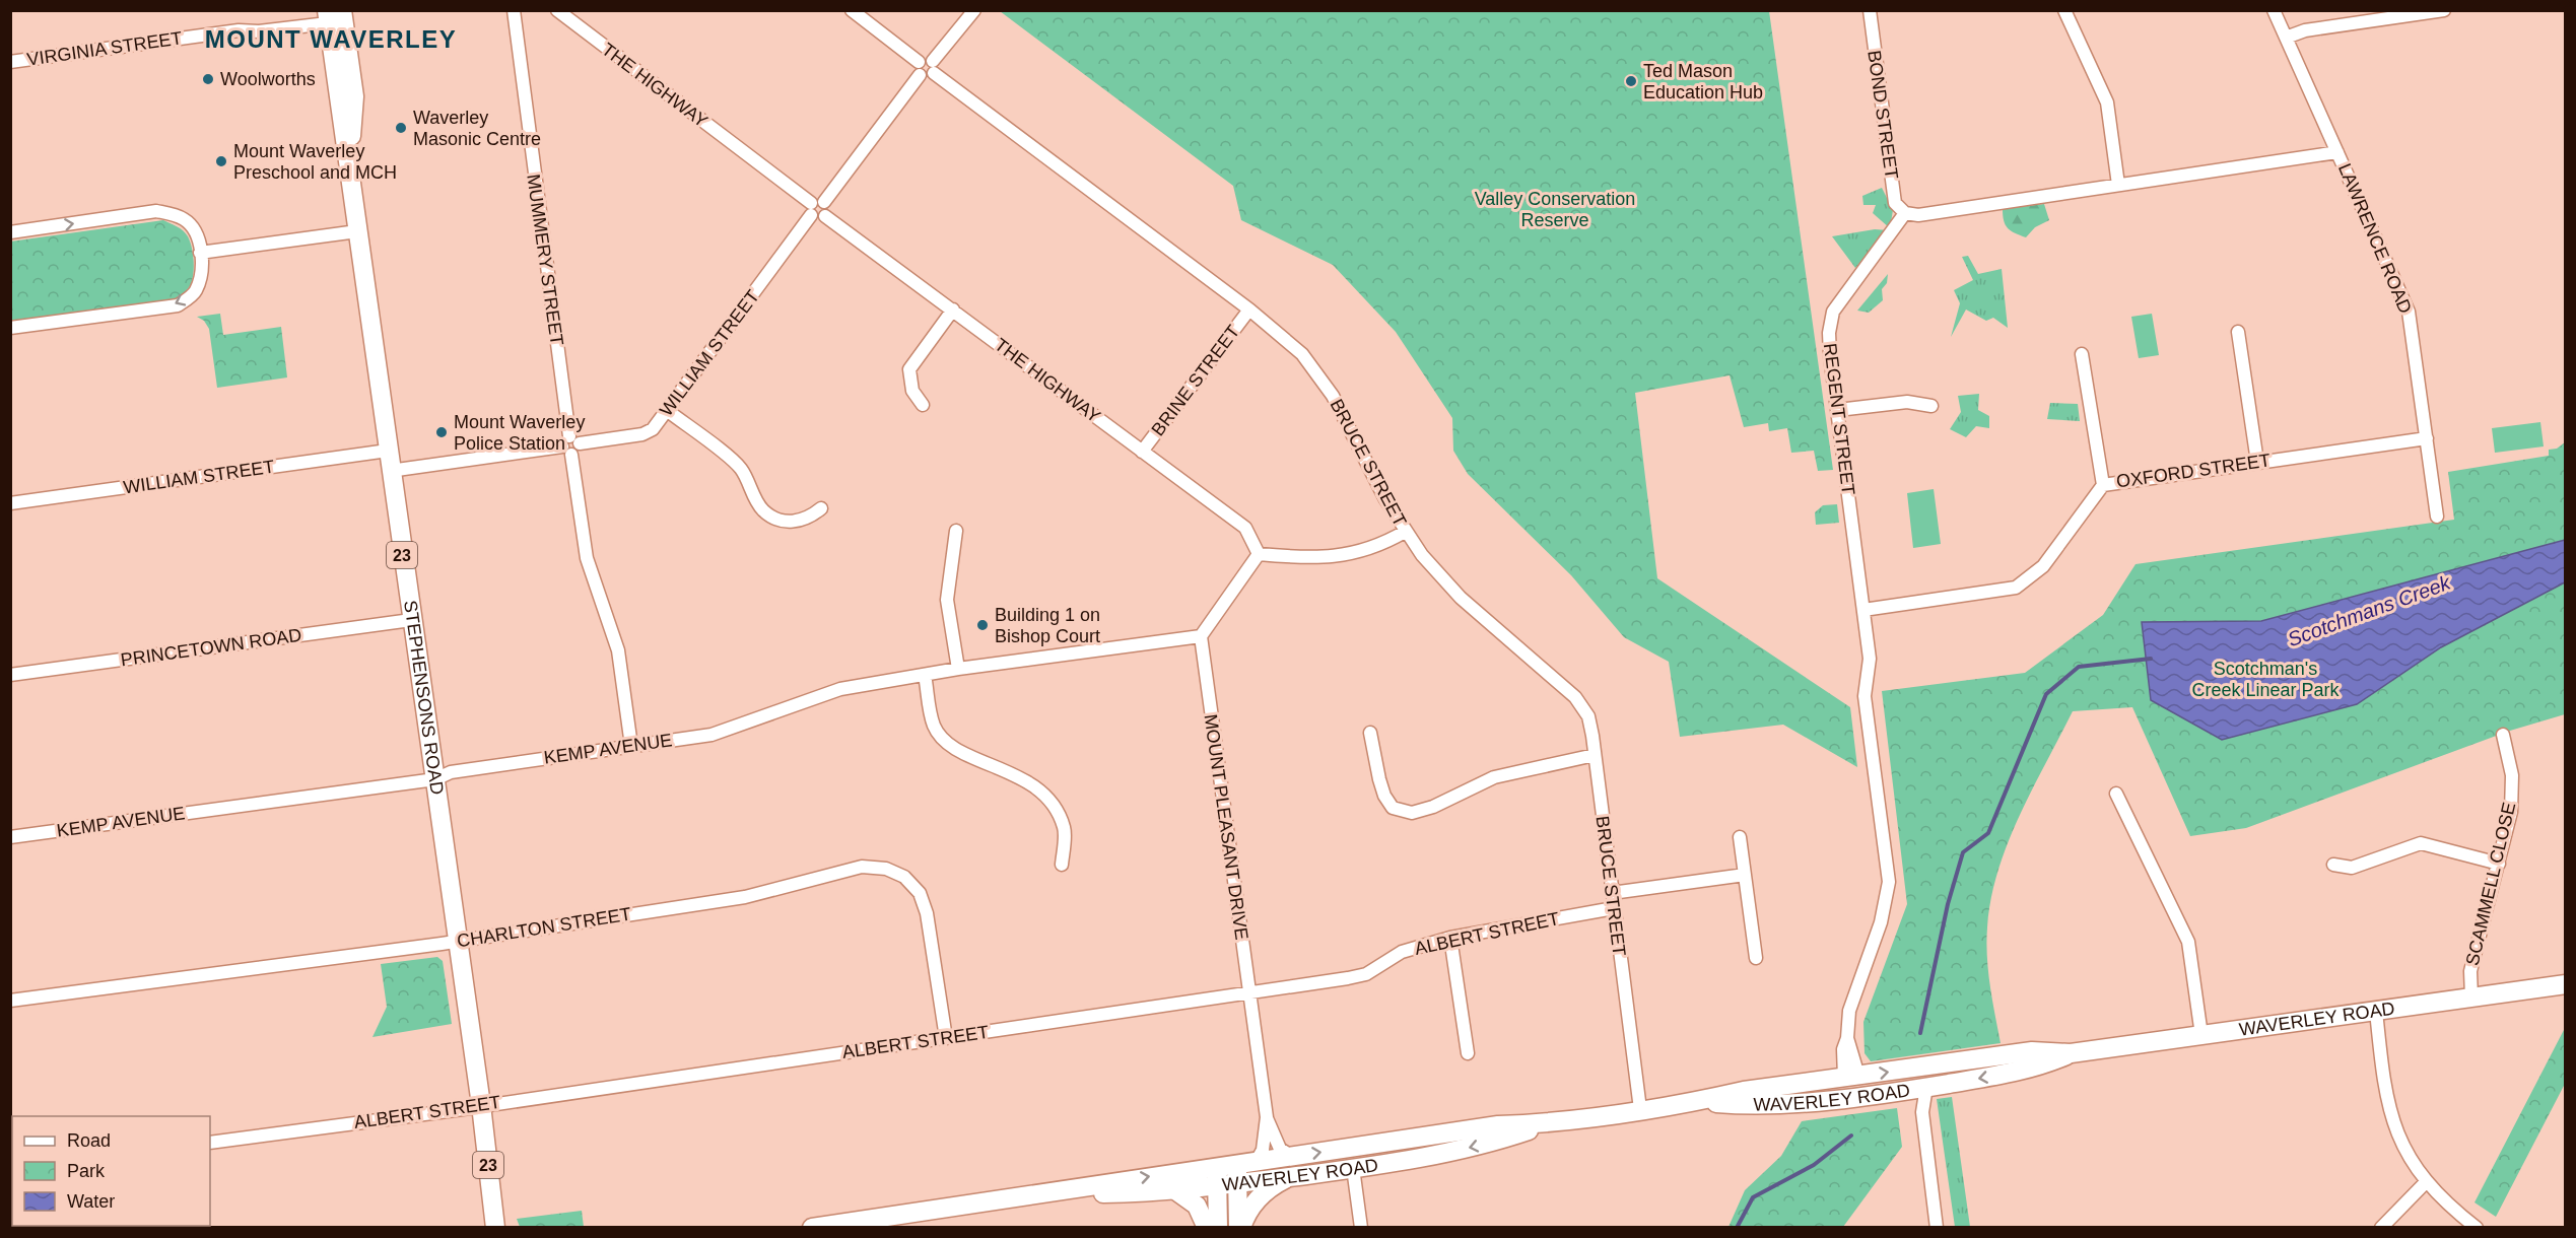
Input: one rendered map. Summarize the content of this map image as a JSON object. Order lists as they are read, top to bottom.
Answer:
{
  "streets": {
    "main road": ["23", "STEPHENSONS ROAD", "WAVERLEY ROAD"],
    "street": [
      "VIRGINIA STREET",
      "THE HIGHWAY",
      "BOND STREET",
      "LAWRENCE ROAD",
      "MUMMERY STREET",
      "WILLIAM STREET",
      "BRINE STREET",
      "REGENT STREET",
      "BRUCE STREET",
      "OXFORD STREET",
      "PRINCETOWN ROAD",
      "KEMP AVENUE",
      "MOUNT PLEASANT DRIVE",
      "SCAMMELL CLOSE",
      "CHARLTON STREET",
      "ALBERT STREET"
    ]
  },
  "crossings": [
    ["VIRGINIA STREET", "STEPHENSONS ROAD"],
    ["THE HIGHWAY", "WILLIAM STREET"],
    ["THE HIGHWAY", "BRINE STREET"],
    ["BOND STREET", "REGENT STREET"],
    ["LAWRENCE ROAD", "OXFORD STREET"],
    ["MUMMERY STREET", "WILLIAM STREET"],
    ["MUMMERY STREET", "KEMP AVENUE"],
    ["WILLIAM STREET", "STEPHENSONS ROAD"],
    ["BRINE STREET", "BRUCE STREET"],
    ["REGENT STREET", "OXFORD STREET"],
    ["REGENT STREET", "WAVERLEY ROAD"],
    ["BRUCE STREET", "ALBERT STREET"],
    ["BRUCE STREET", "WAVERLEY ROAD"],
    ["PRINCETOWN ROAD", "STEPHENSONS ROAD"],
    ["STEPHENSONS ROAD", "KEMP AVENUE"],
    ["STEPHENSONS ROAD", "CHARLTON STREET"],
    ["STEPHENSONS ROAD", "ALBERT STREET"],
    ["KEMP AVENUE", "MOUNT PLEASANT DRIVE"],
    ["MOUNT PLEASANT DRIVE", "ALBERT STREET"],
    ["MOUNT PLEASANT DRIVE", "WAVERLEY ROAD"],
    ["SCAMMELL CLOSE", "WAVERLEY ROAD"],
    ["CHARLTON STREET", "ALBERT STREET"]
  ],
  "districts": ["MOUNT WAVERLEY"],
  "water": ["Scotchmans Creek"],
  "parks": ["Valley Conservation Reserve", "Scotchman's Creek Linear Park"],
  "places": [
    "Woolworths",
    "Ted Mason Education Hub",
    "Waverley Masonic Centre",
    "Mount Waverley Preschool and MCH",
    "Mount Waverley Police Station",
    "Building 1 on Bishop Court"
  ],
  "legend": ["Road", "Park", "Water"]
}
